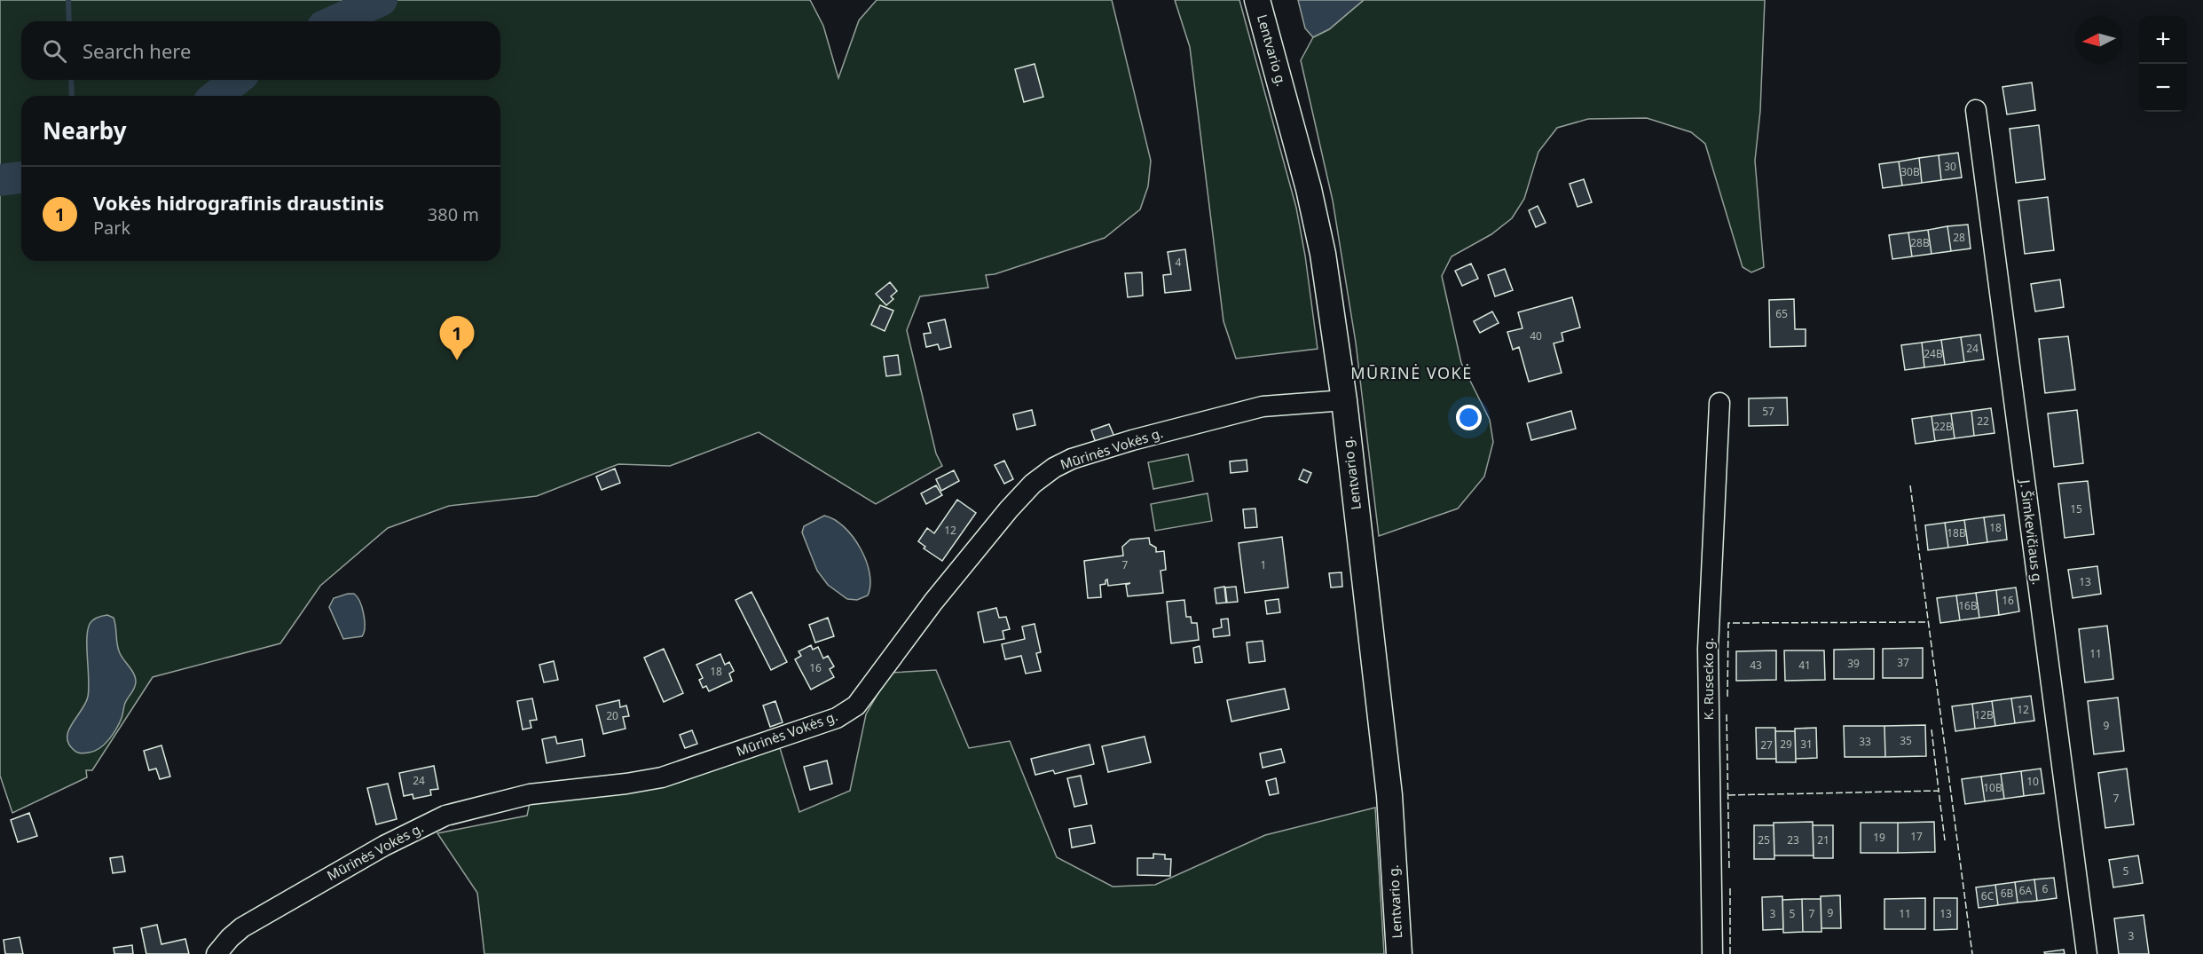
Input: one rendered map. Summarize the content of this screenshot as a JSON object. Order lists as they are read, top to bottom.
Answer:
{
  "streets": {
    "main road": ["Lentvario g."],
    "street": ["Mūrinės Vokės g.", "J. Šimkevičiaus g.", "K. Rusecko g."]
  },
  "crossings": [
    ["Lentvario g.", "Mūrinės Vokės g."]
  ],
  "districts": ["MŪRINĖ VOKĖ"],
  "house_numbers": [
    "30",
    "30B",
    "28",
    "28B",
    "4",
    "65",
    "40",
    "24",
    "24B",
    "57",
    "22",
    "22B",
    "15",
    "18",
    "12",
    "18B",
    "7",
    "1",
    "13",
    "16",
    "16B",
    "11",
    "37",
    "39",
    "43",
    "41",
    "16",
    "18",
    "12",
    "12B",
    "20",
    "9",
    "35",
    "33",
    "29",
    "31",
    "27",
    "24",
    "10",
    "10B",
    "7",
    "17",
    "19",
    "25",
    "23",
    "21",
    "5",
    "6",
    "6A",
    "6B",
    "6C",
    "9",
    "3",
    "5",
    "7",
    "11",
    "13",
    "3"
  ],
  "north": "left",
  "page": {
    "map_buttons": ["+", "−"],
    "search": "Search here",
    "heading": "Nearby",
    "list": [
      {
        "mark": "1",
        "name": "Vokės hidrografinis draustinis",
        "note": "Park",
        "value": "380 m"
      }
    ],
    "pins": "1"
  }
}
